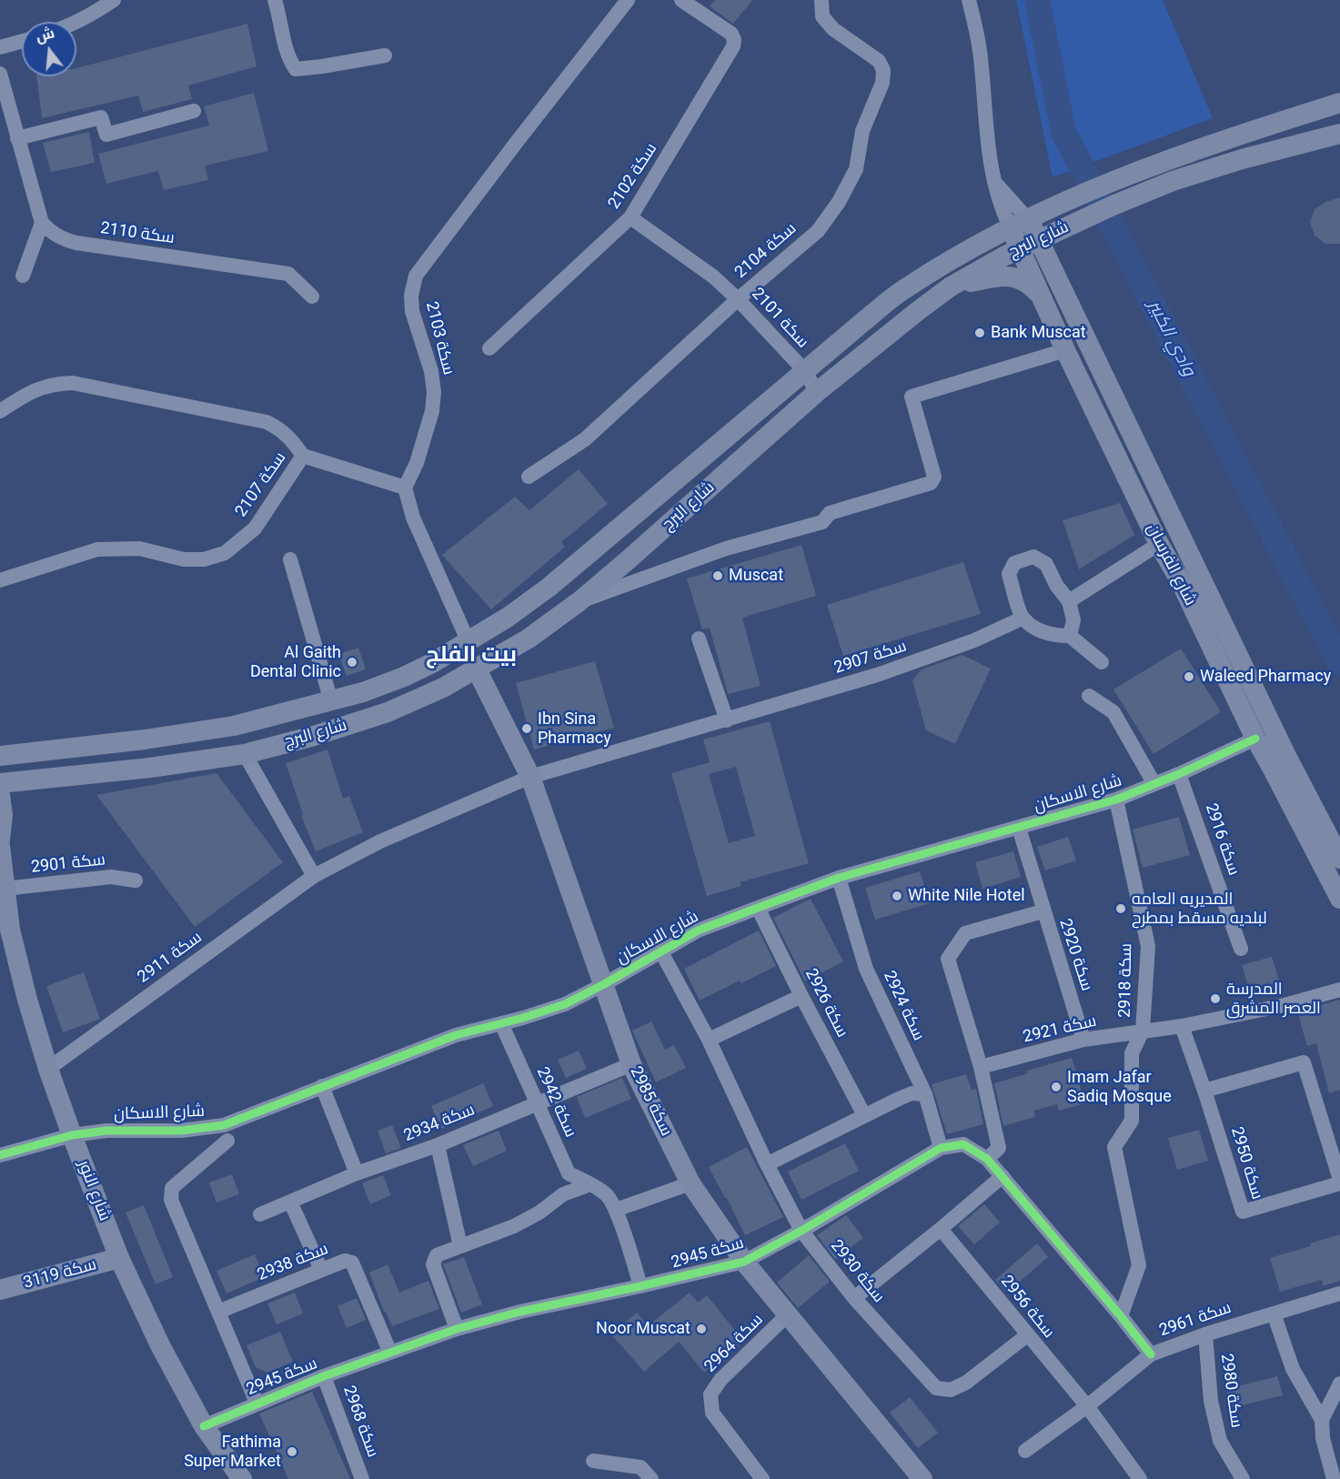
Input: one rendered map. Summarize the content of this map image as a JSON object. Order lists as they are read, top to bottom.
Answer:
{
  "streets": {
    "street": [
      "سكة 2102",
      "سكة 2110",
      "شارع البرج",
      "سكة 2104",
      "سكة 2101",
      "سكة 2103",
      "سكة 2107",
      "شارع الفرسان",
      "سكة 2907",
      "شارع الاسكان",
      "سكة 2916",
      "سكة 2901",
      "سكة 2920",
      "سكة 2911",
      "سكة 2918",
      "سكة 2926",
      "سكة 2924",
      "سكة 2921",
      "سكة 2985",
      "سكة 2942",
      "سكة 2934",
      "سكة 2950",
      "شارع النور",
      "سكة 2945",
      "سكة 2938",
      "سكة 2930",
      "سكة 3119",
      "سكة 2956",
      "سكة 2961",
      "سكة 2964",
      "سكة 2980",
      "سكة 2968"
    ]
  },
  "crossings": [
    ["سكة 2102", "سكة 2101"],
    ["شارع البرج", "سكة 2101"],
    ["شارع البرج", "شارع الفرسان"],
    ["شارع البرج", "سكة 2985"],
    ["سكة 2104", "سكة 2101"],
    ["شارع الفرسان", "شارع الاسكان"],
    ["سكة 2907", "سكة 2911"],
    ["سكة 2907", "سكة 2985"],
    ["شارع الاسكان", "سكة 2916"],
    ["شارع الاسكان", "سكة 2920"],
    ["شارع الاسكان", "سكة 2918"],
    ["شارع الاسكان", "سكة 2926"],
    ["شارع الاسكان", "سكة 2924"],
    ["شارع الاسكان", "سكة 2985"],
    ["شارع الاسكان", "سكة 2942"],
    ["شارع الاسكان", "شارع النور"],
    ["شارع الاسكان", "سكة 2930"],
    ["سكة 2901", "شارع النور"],
    ["سكة 2920", "سكة 2921"],
    ["سكة 2911", "سكة 2985"],
    ["سكة 2911", "شارع النور"],
    ["سكة 2918", "سكة 2921"],
    ["سكة 2918", "سكة 2945"],
    ["سكة 2924", "سكة 2945"],
    ["سكة 2921", "سكة 2950"],
    ["سكة 2985", "سكة 2934"],
    ["سكة 2985", "سكة 2945"],
    ["سكة 2985", "سكة 2964"],
    ["سكة 2942", "سكة 2934"],
    ["سكة 2942", "سكة 2945"],
    ["شارع النور", "سكة 2945"],
    ["شارع النور", "سكة 3119"],
    ["سكة 2945", "سكة 2938"],
    ["سكة 2945", "سكة 2930"],
    ["سكة 2945", "سكة 2961"],
    ["سكة 2945", "سكة 2968"],
    ["سكة 2930", "سكة 2956"],
    ["سكة 2956", "سكة 2961"],
    ["سكة 2961", "سكة 2980"]
  ],
  "districts": ["بيت الفلج"],
  "water": ["وادي الكبير"],
  "places": [
    "Bank Muscat",
    "Muscat",
    "Al Gaith Dental Clinic",
    "Waleed Pharmacy",
    "Ibn Sina Pharmacy",
    "White Nile Hotel",
    "المديريه العامه لبلديه مسقط بمطرح",
    "المدرسة العصر المشرق",
    "Imam Jafar Sadiq Mosque",
    "Noor Muscat",
    "Fathima Super Market"
  ],
  "north": "top"
}
